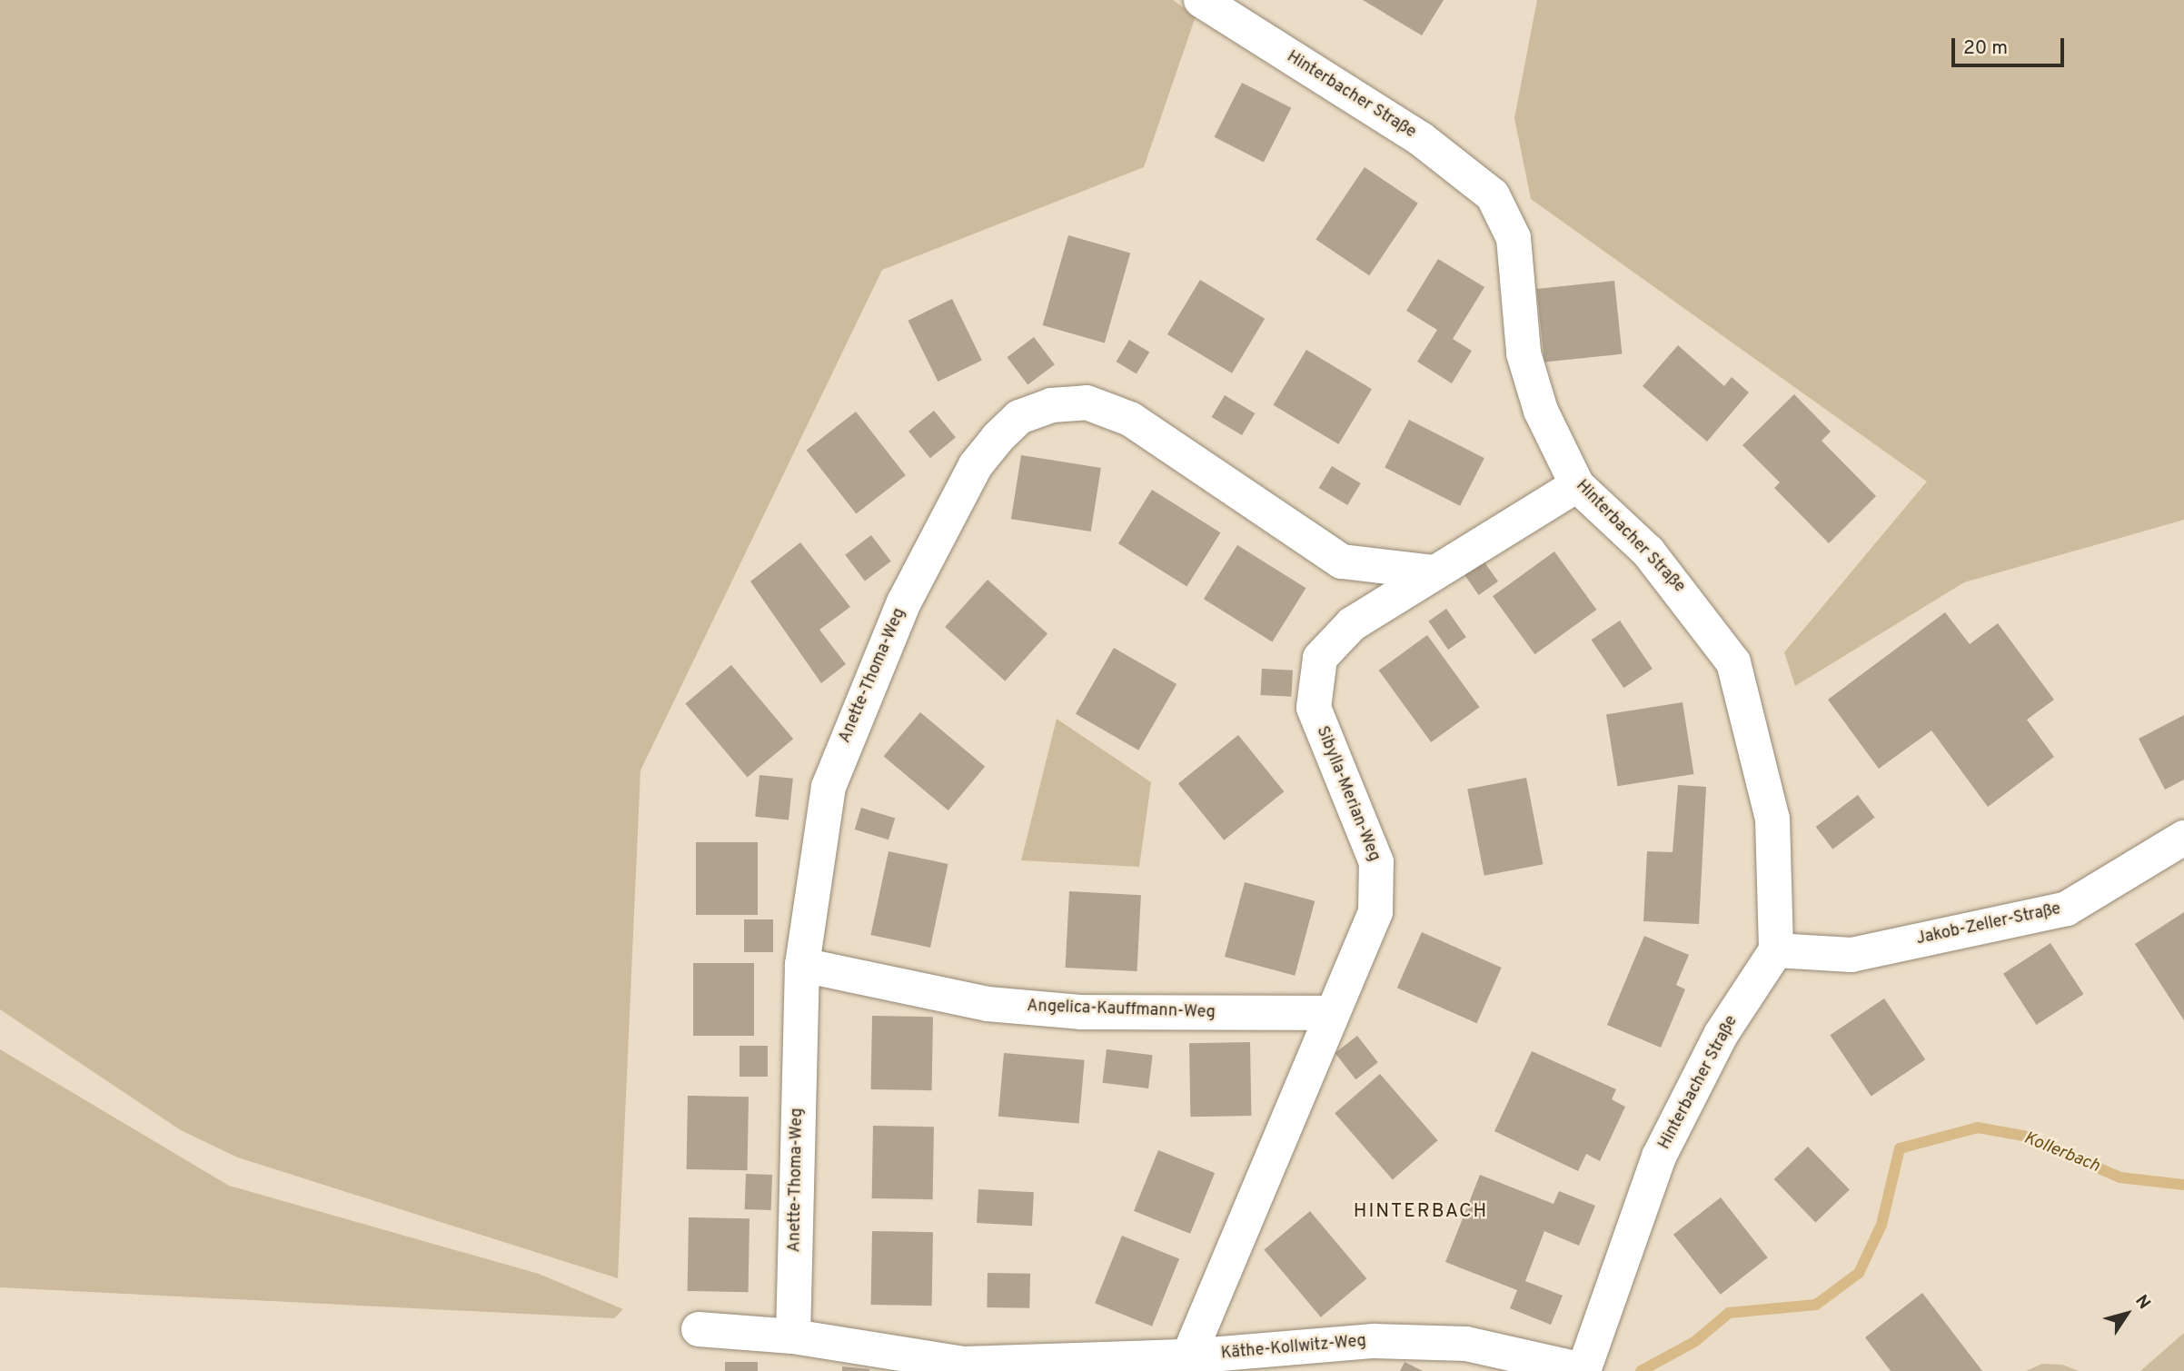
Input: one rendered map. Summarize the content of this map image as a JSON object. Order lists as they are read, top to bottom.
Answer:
{
  "streets": {
    "street": [
      "Hinterbacher Straße",
      "Anette-Thoma-Weg",
      "Sibylla-Merian-Weg",
      "Jakob-Zeller-Straße",
      "Angelica-Kauffmann-Weg",
      "Käthe-Kollwitz-Weg"
    ]
  },
  "crossings": [
    ["Hinterbacher Straße", "Sibylla-Merian-Weg"],
    ["Hinterbacher Straße", "Jakob-Zeller-Straße"],
    ["Hinterbacher Straße", "Käthe-Kollwitz-Weg"],
    ["Anette-Thoma-Weg", "Sibylla-Merian-Weg"],
    ["Anette-Thoma-Weg", "Angelica-Kauffmann-Weg"],
    ["Anette-Thoma-Weg", "Käthe-Kollwitz-Weg"],
    ["Sibylla-Merian-Weg", "Angelica-Kauffmann-Weg"],
    ["Sibylla-Merian-Weg", "Käthe-Kollwitz-Weg"]
  ],
  "districts": ["HINTERBACH"],
  "water": ["Kollerbach"],
  "scale_bar": "20 m",
  "north": "top right"
}
